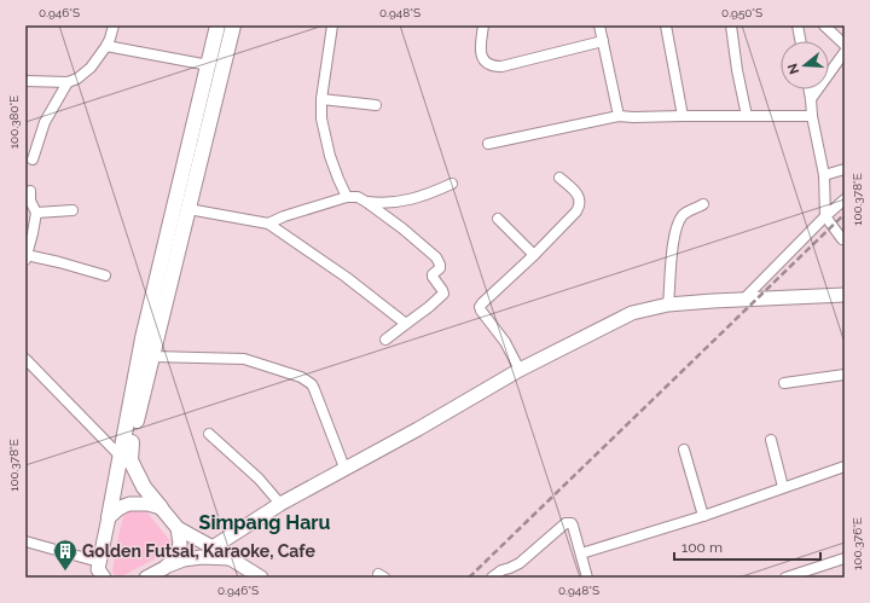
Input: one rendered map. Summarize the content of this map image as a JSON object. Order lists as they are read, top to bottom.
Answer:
{
  "districts": ["Simpang Haru"],
  "places": {
    "building": ["Golden Futsal, Karaoke, Cafe"]
  },
  "scale_bar": "100 m",
  "north": "left",
  "coordinates": [
    "0.946°S",
    "0.948°S",
    "0.950°S",
    "100.380°E",
    "100.378°E",
    "100.376°E"
  ]
}
